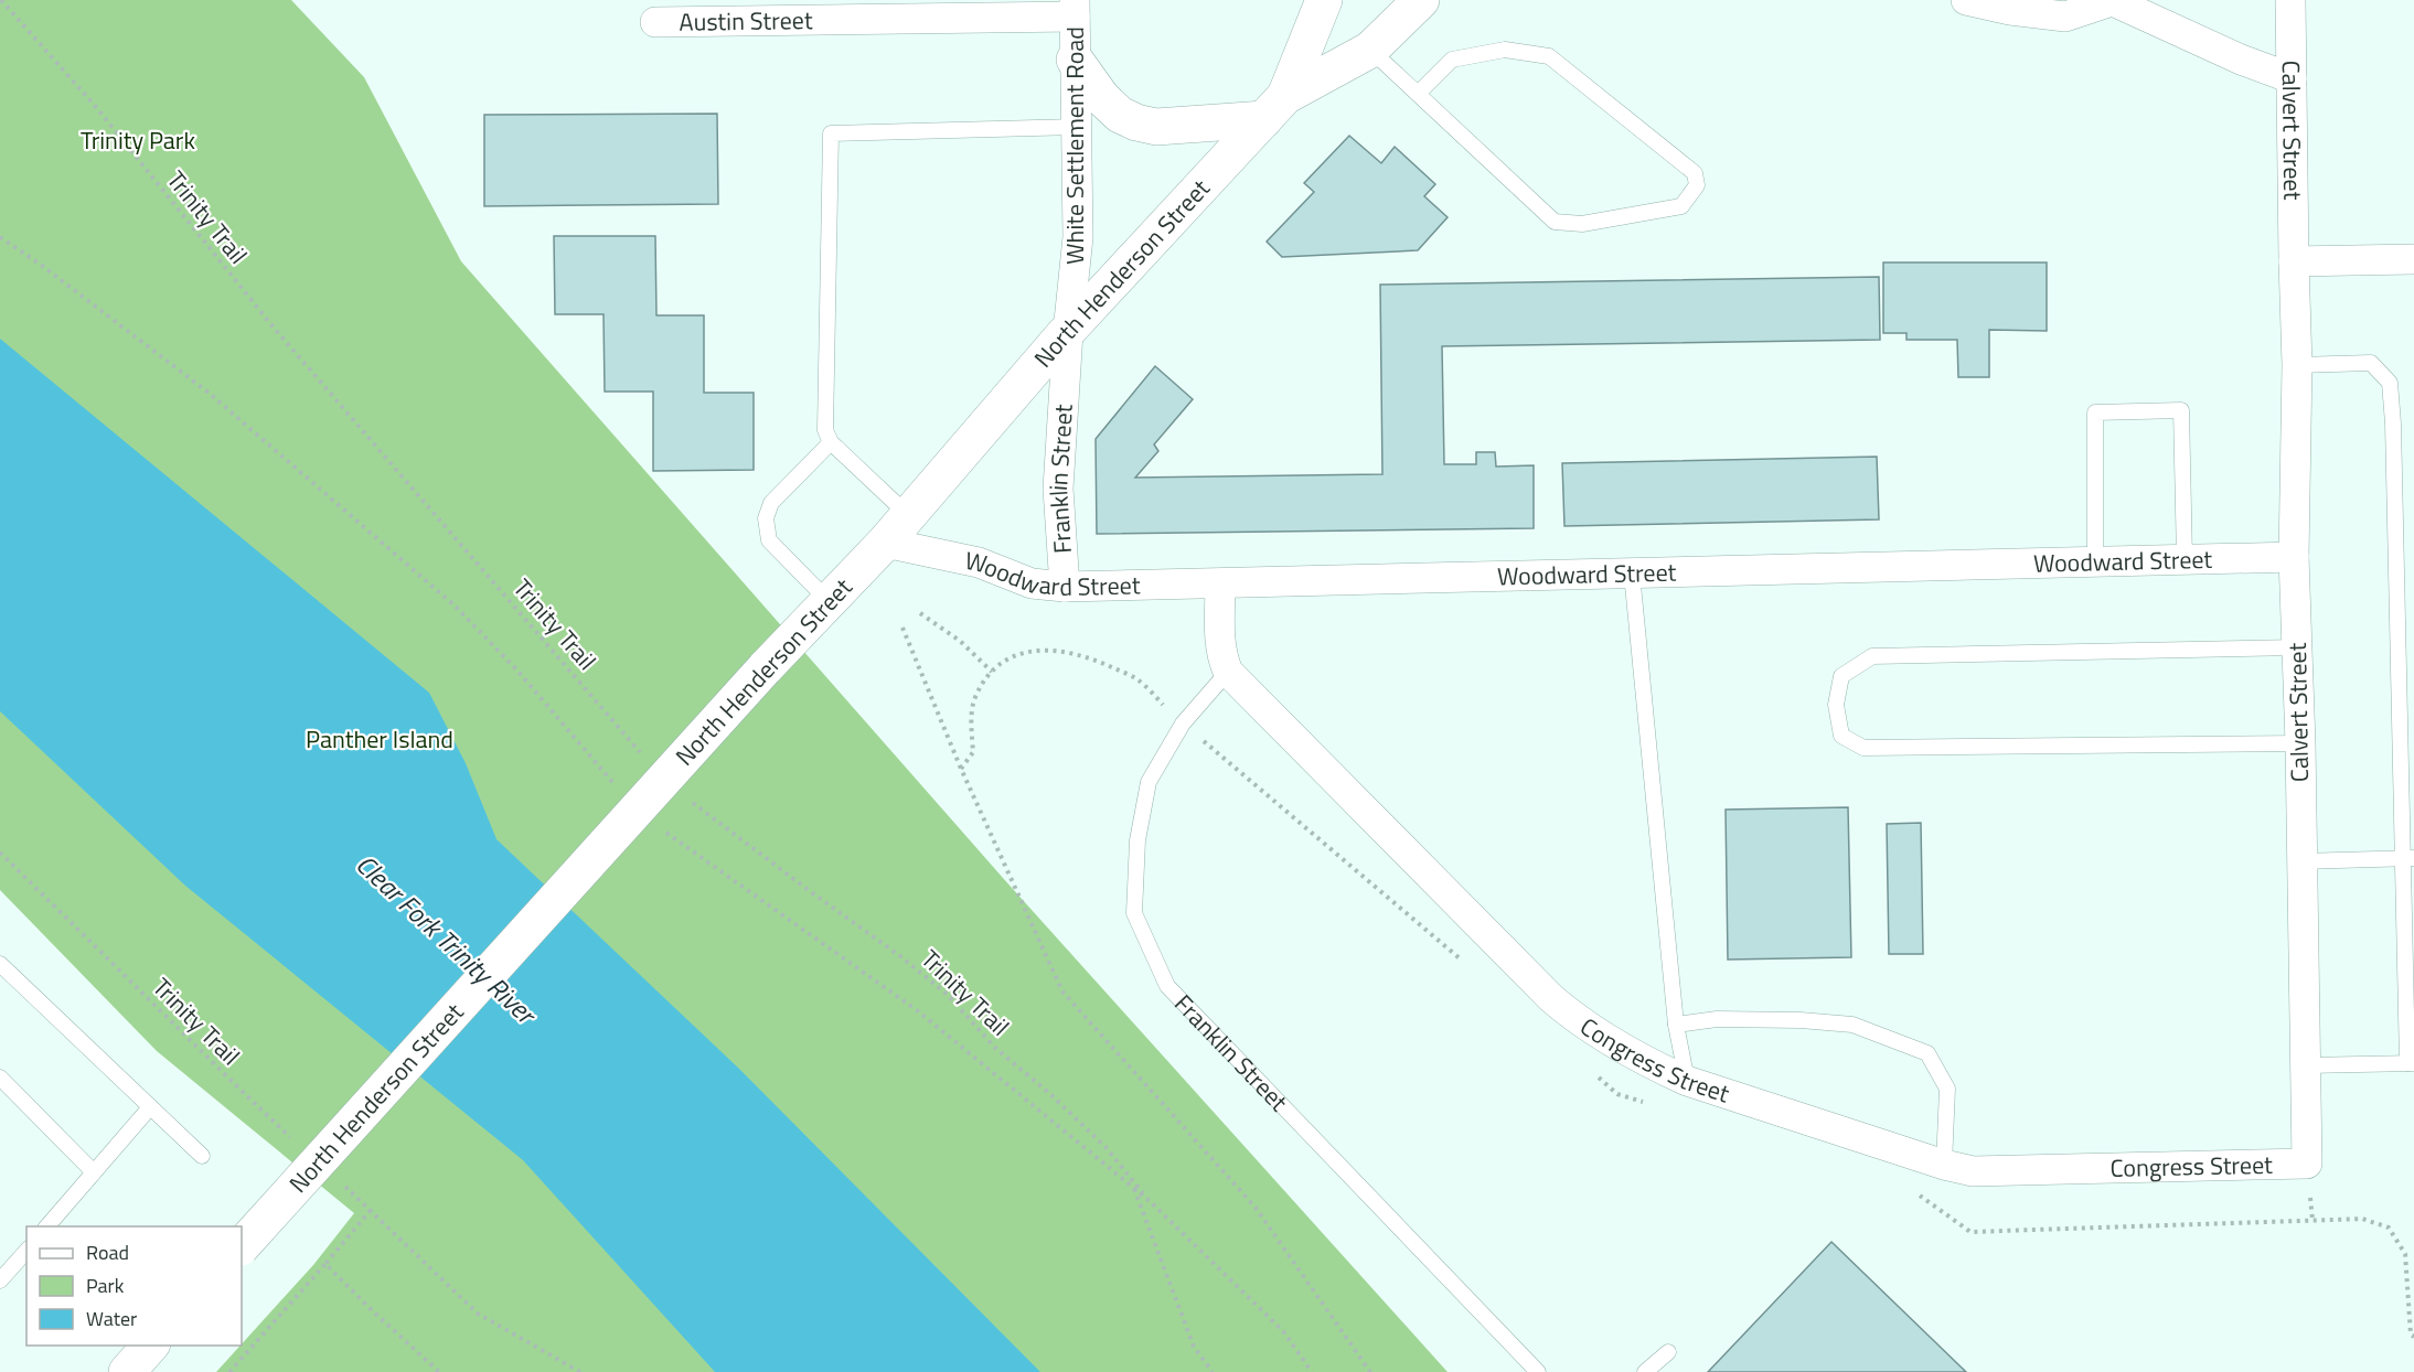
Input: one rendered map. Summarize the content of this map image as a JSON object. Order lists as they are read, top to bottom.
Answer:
{
  "streets": {
    "main road": ["North Henderson Street"],
    "street": [
      "Austin Street",
      "Calvert Street",
      "White Settlement Road",
      "Franklin Street",
      "Woodward Street",
      "Congress Street"
    ],
    "path": ["Trinity Trail"]
  },
  "crossings": [
    ["Austin Street", "White Settlement Road"],
    ["Calvert Street", "Woodward Street"],
    ["Calvert Street", "Congress Street"],
    ["White Settlement Road", "North Henderson Street"],
    ["White Settlement Road", "Franklin Street"],
    ["North Henderson Street", "Franklin Street"],
    ["North Henderson Street", "Woodward Street"],
    ["Franklin Street", "Woodward Street"],
    ["Franklin Street", "Congress Street"],
    ["Woodward Street", "Congress Street"]
  ],
  "water": ["Clear Fork Trinity River"],
  "parks": ["Trinity Park", "Panther Island"],
  "legend": ["Road", "Park", "Water"]
}
